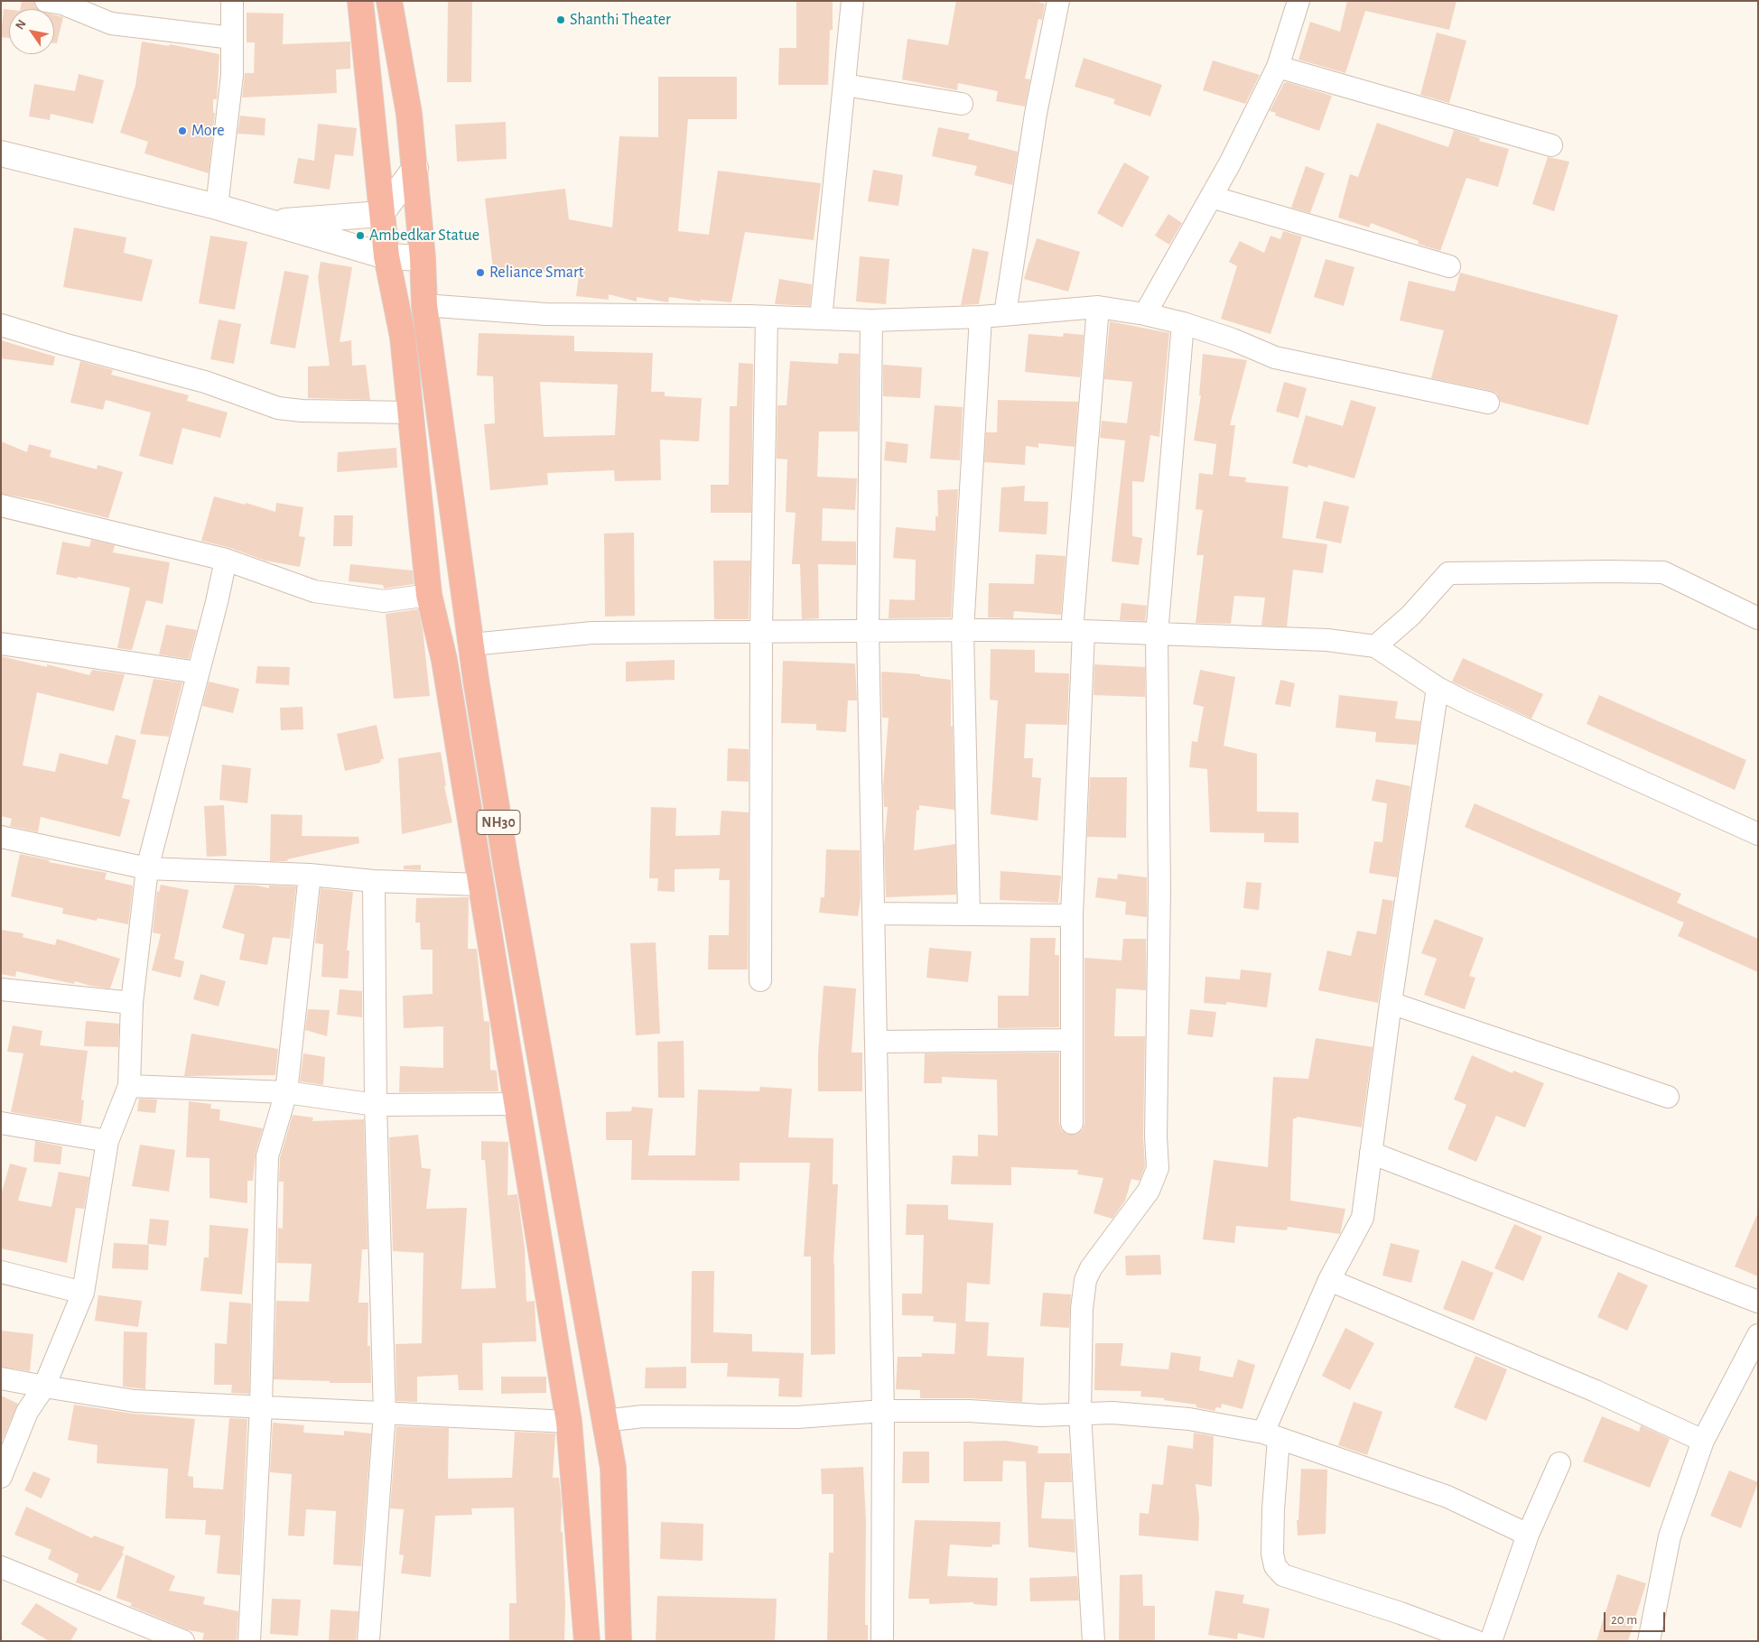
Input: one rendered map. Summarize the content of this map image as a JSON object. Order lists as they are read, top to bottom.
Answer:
{
  "streets": {
    "highway": ["NH30"]
  },
  "places": [
    "Shanthi Theater",
    "More",
    "Ambedkar Statue",
    "Reliance Smart"
  ],
  "scale_bar": "20 m",
  "north": "top left"
}
